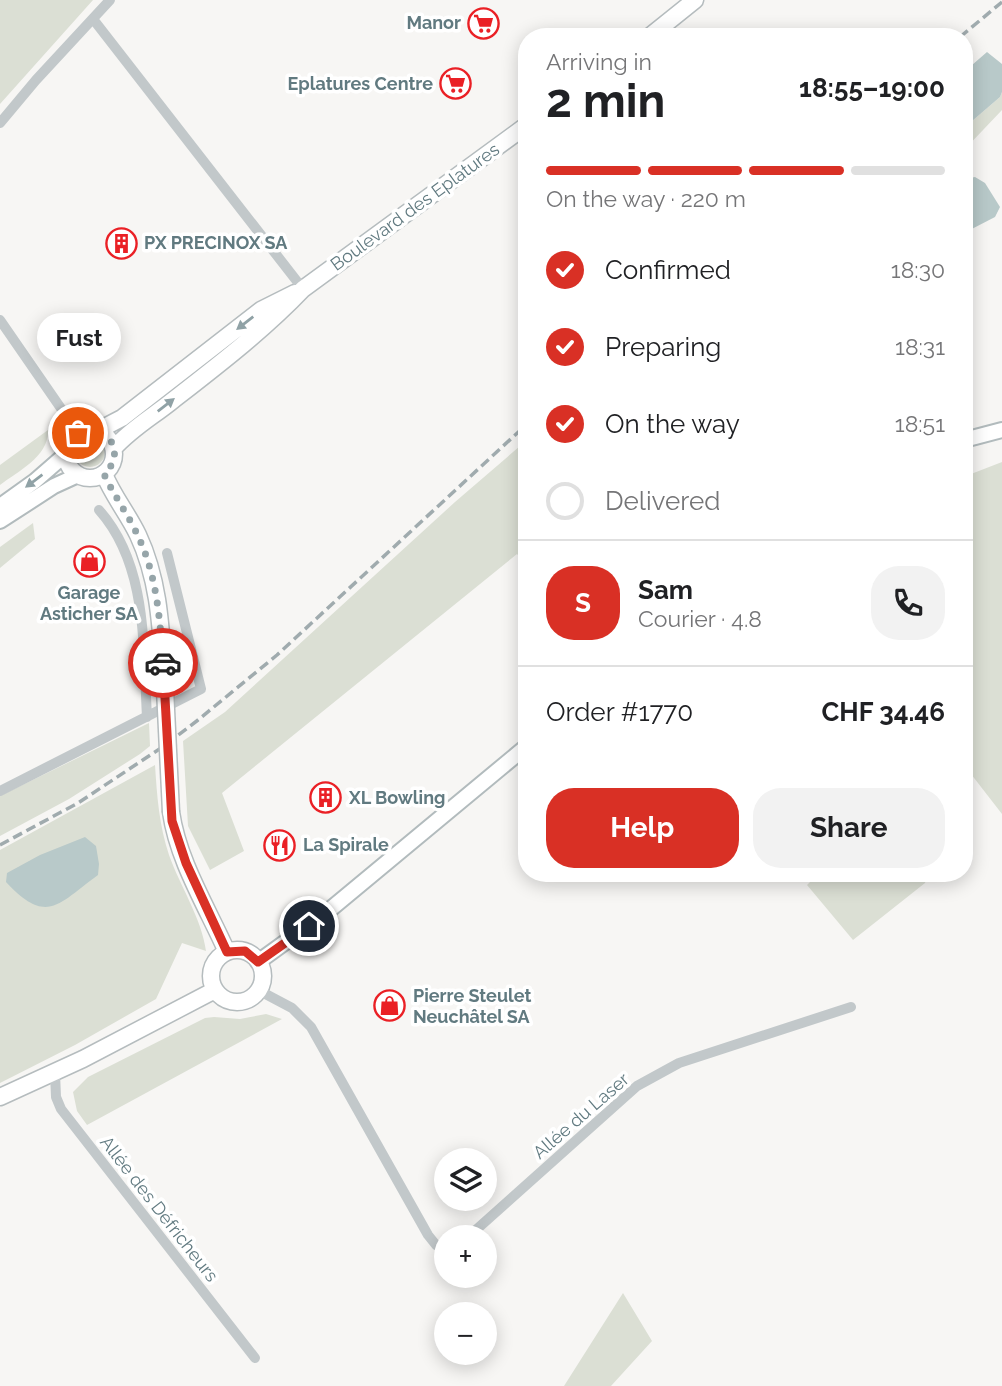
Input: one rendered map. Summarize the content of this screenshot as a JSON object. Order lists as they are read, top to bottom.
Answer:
{
  "streets": {
    "main road": ["Boulevard des Eplatures"],
    "street": ["Allée du Laser", "Allée des Défricheurs"]
  },
  "places": {
    "supermarket": ["Manor", "Eplatures Centre"],
    "building": ["PX PRECINOX SA", "XL Bowling"],
    "other": ["Fust"],
    "shop": ["Garage Asticher SA", "Pierre Steulet Neuchâtel SA"],
    "restaurant": ["La Spirale"]
  },
  "page": {
    "heading": ["2 min", "Arriving in", "18:55–19:00"],
    "panel": [
      "Sam",
      "Courier · 4.8",
      "Order #1770",
      "CHF 34.46"
    ],
    "bar": "On the way · 220 m",
    "list": [
      ["Confirmed", "18:30"],
      ["Preparing", "18:31"],
      ["On the way", "18:51"],
      "Delivered"
    ],
    "bubble": "Fust",
    "round": "S",
    "buttons": ["Help", "Share"],
    "map_buttons": ["+", "−"]
  }
}
